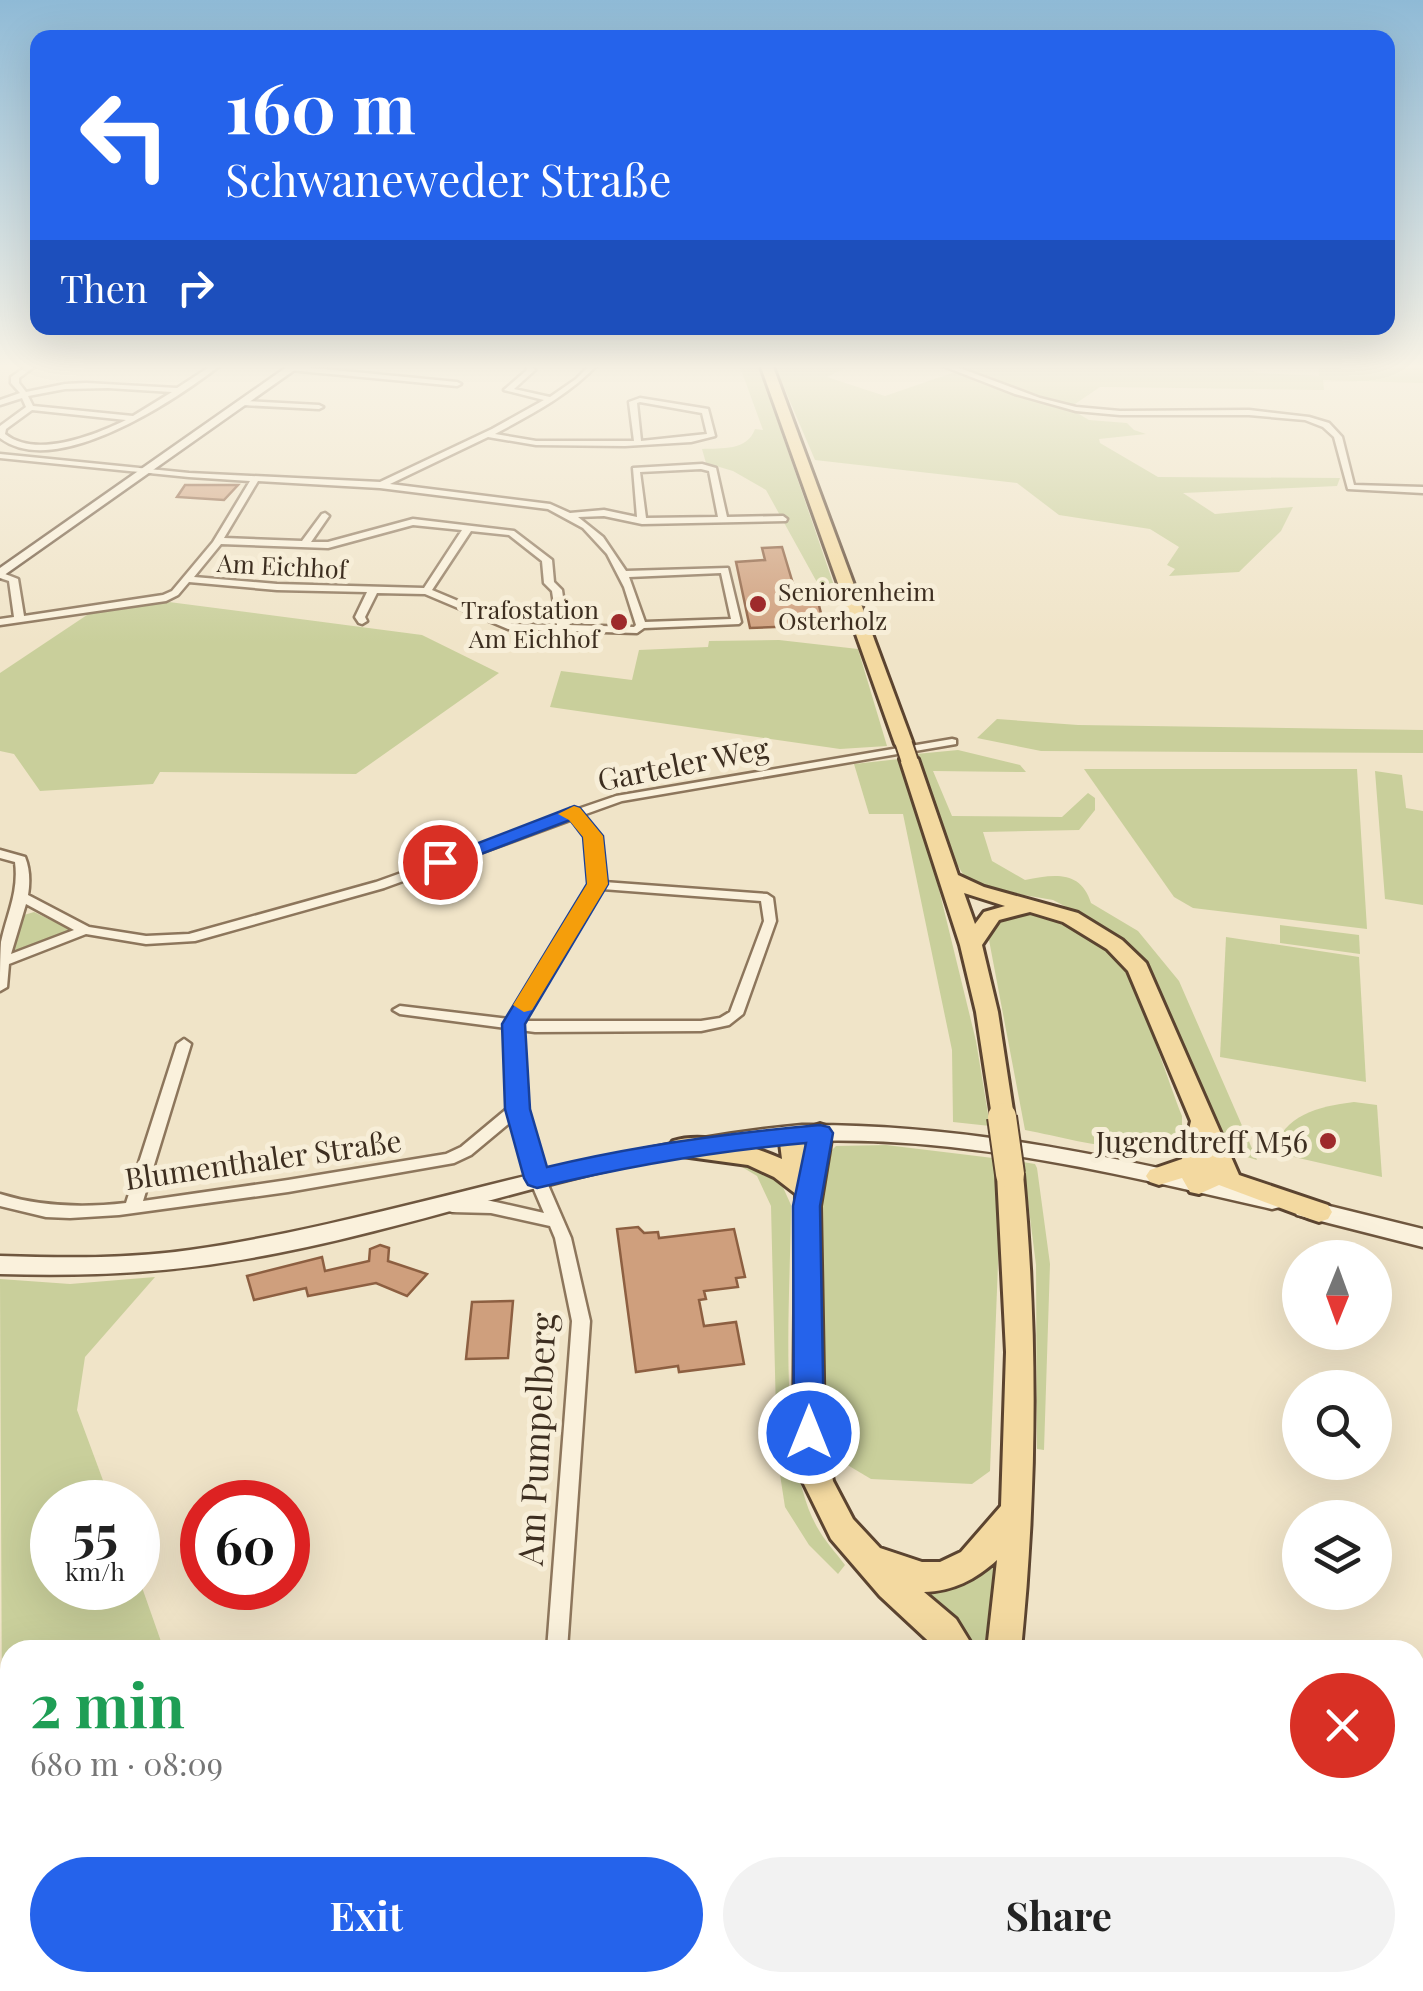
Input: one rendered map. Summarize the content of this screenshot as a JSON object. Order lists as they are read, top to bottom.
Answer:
{
  "streets": {
    "street": [
      "Am Eichhof",
      "Garteler Weg",
      "Blumenthaler Straße",
      "Am Pumpelberg"
    ]
  },
  "crossings": [
    ["Blumenthaler Straße", "Am Pumpelberg"]
  ],
  "places": ["Seniorenheim Osterholz", "Trafostation Am Eichhof", "Jugendtreff M56"],
  "north": "bottom",
  "page": {
    "turn": ["160 m", "Schwaneweder Straße"],
    "then": "Then",
    "speed": "55 km/h",
    "limit": "60",
    "heading": ["2 min", "680 m · 08:09"],
    "buttons": ["Exit", "Share"]
  }
}
